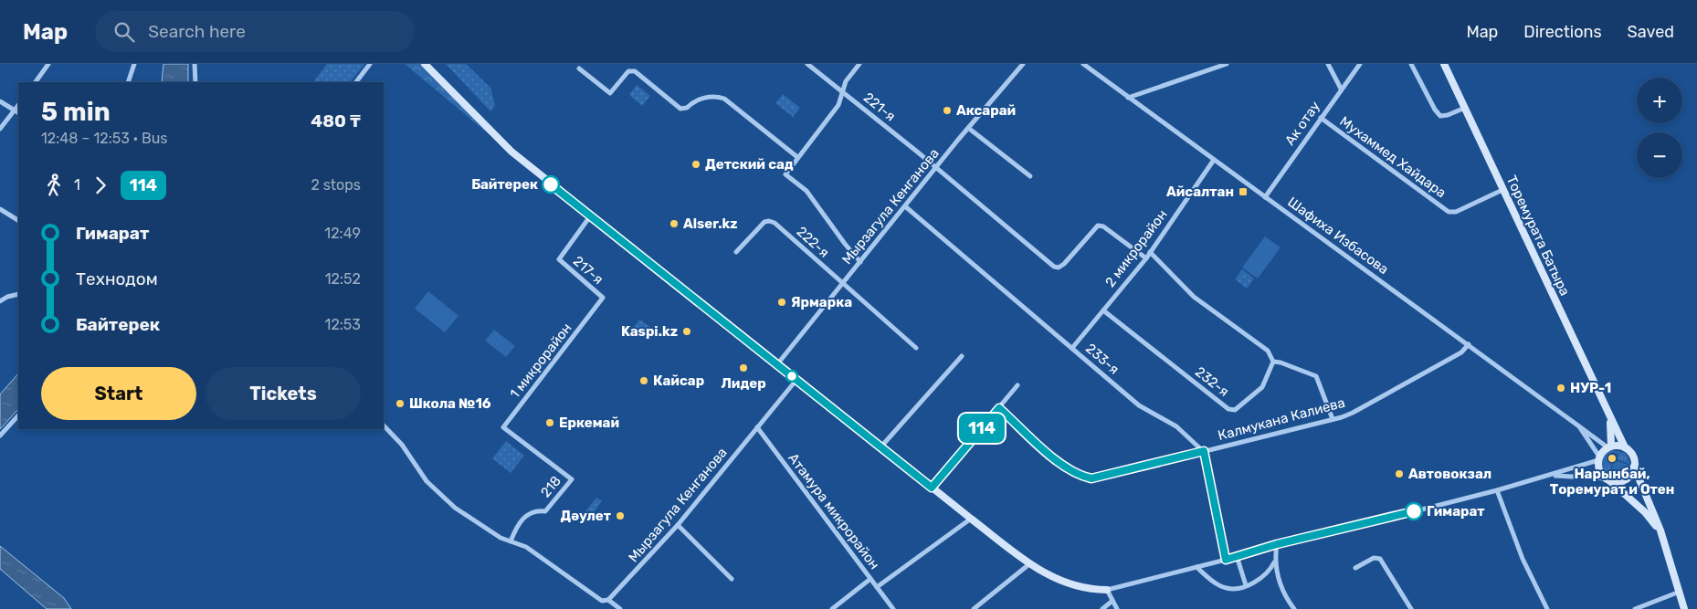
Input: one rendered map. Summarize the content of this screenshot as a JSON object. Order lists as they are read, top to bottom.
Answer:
{
  "streets": {
    "street": [
      "221-я",
      "Ак отау",
      "Мухаммед Хайдара",
      "Мырзагула Кенганова",
      "Шафиха Избасова",
      "Торемурата Батыра",
      "222-я",
      "2 микрорайон",
      "217-я",
      "233-я",
      "1 микрорайон",
      "232-я",
      "Калмукана Калиева",
      "218",
      "Атамура микрорайон"
    ]
  },
  "crossings": [
    ["221-я", "Мырзагула Кенганова"],
    ["Ак отау", "Мухаммед Хайдара"],
    ["Ак отау", "Шафиха Избасова"],
    ["Мухаммед Хайдара", "Торемурата Батыра"],
    ["Мырзагула Кенганова", "222-я"],
    ["Мырзагула Кенганова", "233-я"],
    ["Мырзагула Кенганова", "Атамура микрорайон"],
    ["Шафиха Избасова", "Торемурата Батыра"],
    ["Шафиха Избасова", "2 микрорайон"],
    ["Шафиха Избасова", "Калмукана Калиева"],
    ["2 микрорайон", "233-я"],
    ["2 микрорайон", "232-я"],
    ["217-я", "1 микрорайон"],
    ["233-я", "Калмукана Калиева"],
    ["1 микрорайон", "218"]
  ],
  "places": {
    "other": [
      "Аксарай",
      "Детский сад",
      "Байтерек",
      "Alser.kz",
      "Ярмарка",
      "Kaspi.kz",
      "Лидер",
      "Кайсар",
      "НУР-1",
      "Школа №16",
      "Еркемай",
      "Нарынбай, Торемурат и Отен",
      "Автовокзал",
      "Гимарат",
      "Дәулет"
    ],
    "transit": ["Айсалтан"]
  },
  "lines": ["bus line 114"],
  "page": {
    "header": "Map",
    "search": "Search here",
    "nav": ["Map", "Directions", "Saved"],
    "on_map": "114",
    "map_buttons": ["+", "−"],
    "heading": ["5 min", "12:48 – 12:53 · Bus", "480 ₸"],
    "legs": ["1", "114", "2 stops"],
    "list": [
      {
        "name": "Гимарат",
        "value": "12:49"
      },
      {
        "name": "Технодом",
        "value": "12:52"
      },
      {
        "name": "Байтерек",
        "value": "12:53"
      }
    ],
    "buttons": ["Start", "Tickets"]
  }
}
